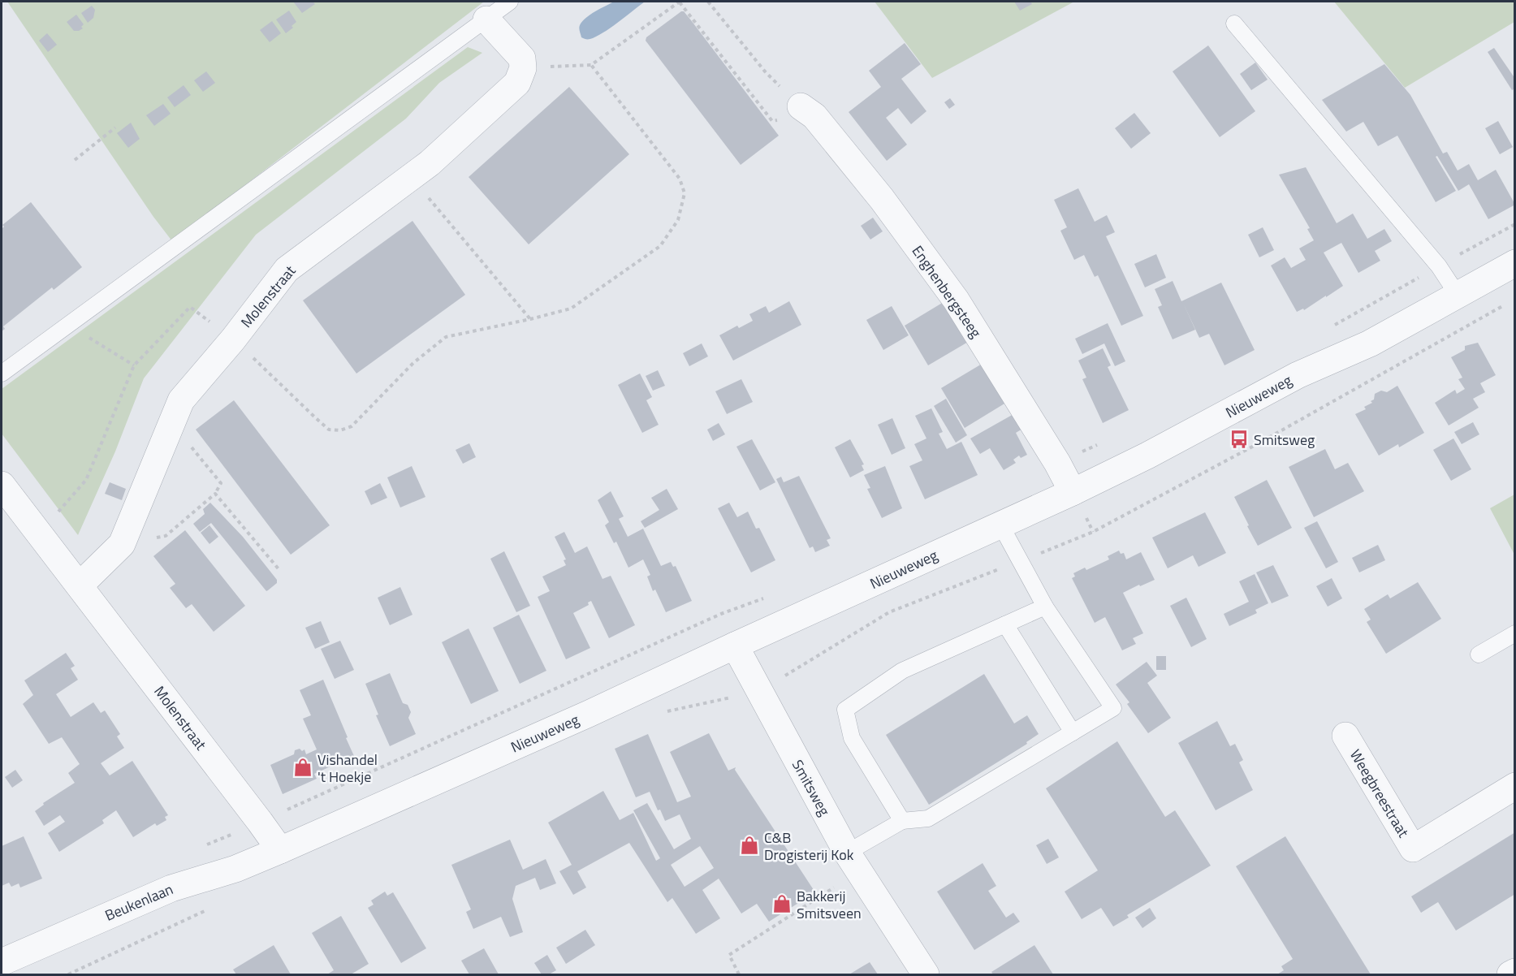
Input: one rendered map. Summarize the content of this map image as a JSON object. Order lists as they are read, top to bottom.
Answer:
{
  "streets": {
    "street": [
      "Enghenbergsteeg",
      "Molenstraat",
      "Nieuweweg",
      "Smitsweg",
      "Weegbreestraat",
      "Beukenlaan"
    ]
  },
  "crossings": [
    ["Enghenbergsteeg", "Nieuweweg"],
    ["Molenstraat", "Nieuweweg"],
    ["Molenstraat", "Beukenlaan"],
    ["Nieuweweg", "Smitsweg"],
    ["Nieuweweg", "Beukenlaan"]
  ],
  "places": {
    "bus stop": ["Smitsweg"],
    "shop": ["Vishandel 't Hoekje", "C&B Drogisterij Kok", "Bakkerij Smitsveen"]
  }
}
